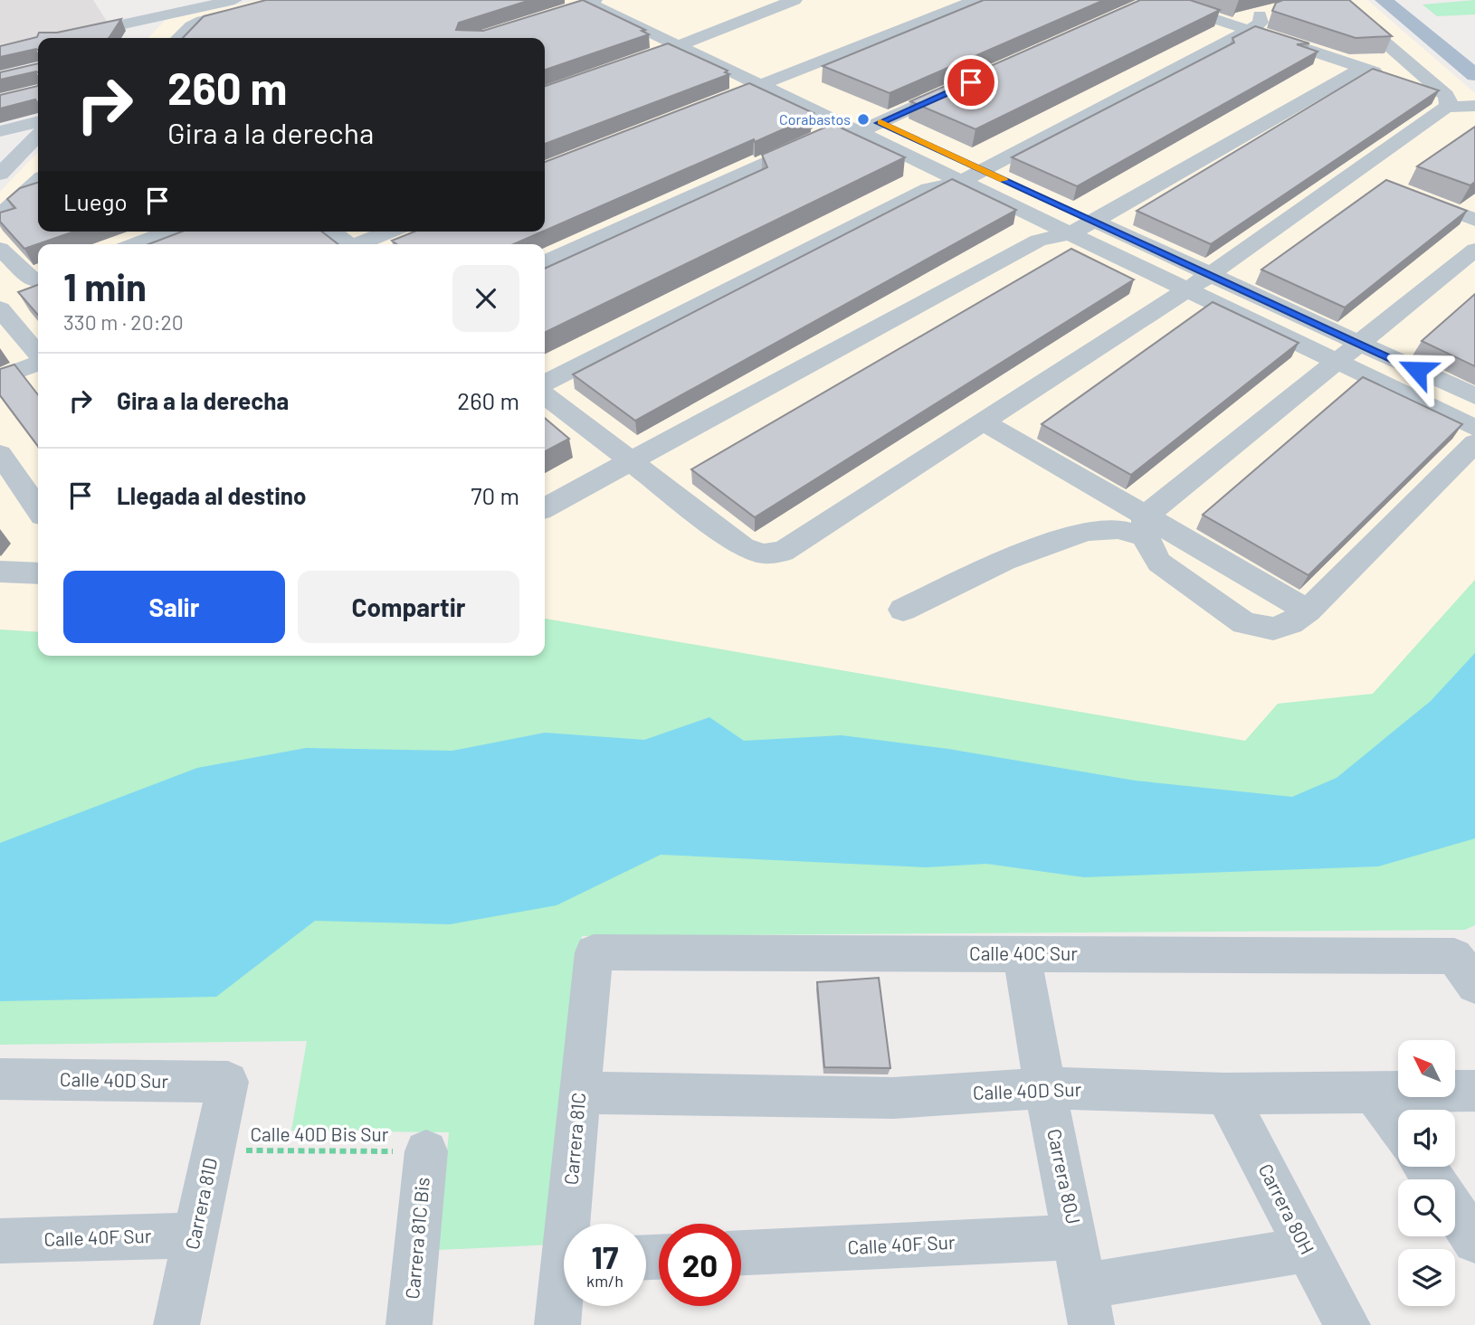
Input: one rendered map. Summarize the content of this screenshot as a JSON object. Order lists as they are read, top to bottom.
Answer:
{
  "streets": {
    "street": [
      "Calle 40C Sur",
      "Calle 40D Sur",
      "Carrera 81C",
      "Carrera 80J",
      "Carrera 81D",
      "Carrera 80H",
      "Calle 40F Sur",
      "Carrera 81C Bis"
    ],
    "path": ["Calle 40D Bis Sur"]
  },
  "crossings": [
    ["Calle 40C Sur", "Carrera 81C"],
    ["Calle 40C Sur", "Carrera 80J"],
    ["Calle 40D Sur", "Carrera 81C"],
    ["Calle 40D Sur", "Carrera 80J"],
    ["Calle 40D Sur", "Carrera 81D"],
    ["Calle 40D Sur", "Carrera 80H"],
    ["Calle 40D Bis Sur", "Carrera 81D"],
    ["Calle 40D Bis Sur", "Carrera 81C Bis"],
    ["Carrera 80J", "Calle 40F Sur"],
    ["Carrera 81D", "Calle 40F Sur"]
  ],
  "places": ["Corabastos"],
  "north": "top left",
  "page": {
    "turn": ["260 m", "Gira a la derecha"],
    "then": "Luego",
    "heading": ["1 min", "330 m · 20:20"],
    "list": [
      {
        "name": "Gira a la derecha",
        "value": "260 m"
      },
      {
        "name": "Llegada al destino",
        "value": "70 m"
      }
    ],
    "buttons": ["Salir", "Compartir"],
    "speed": "17 km/h",
    "limit": "20"
  }
}
